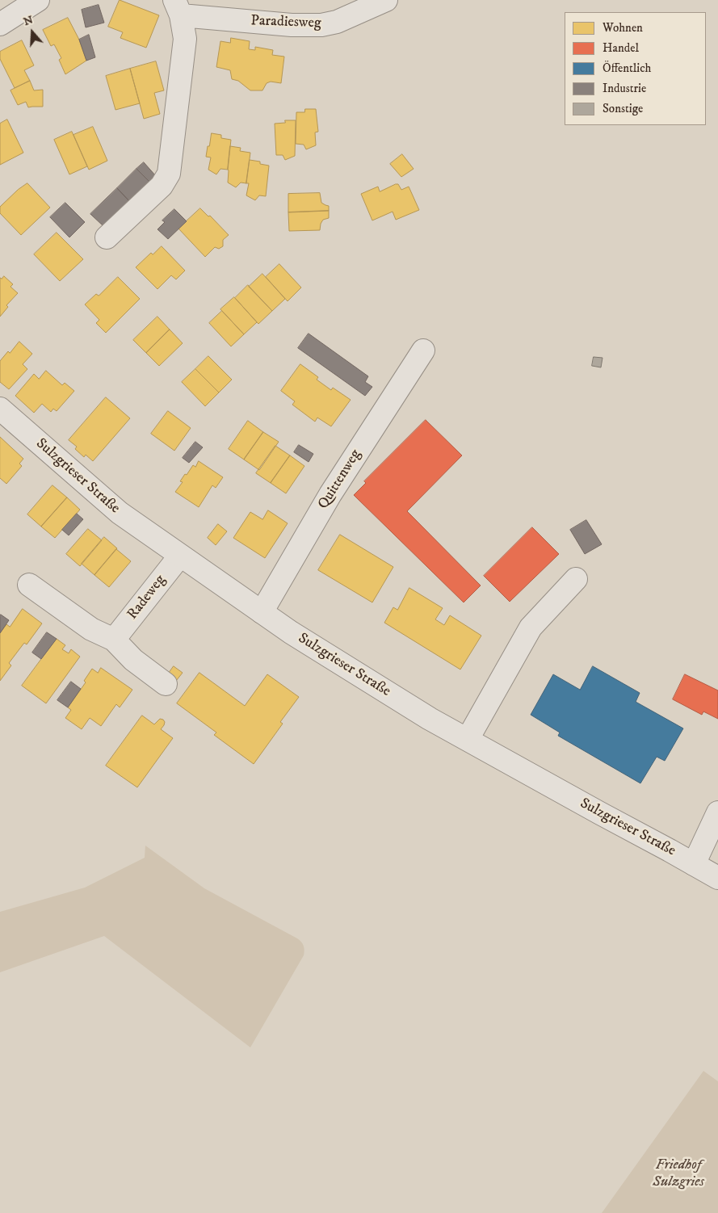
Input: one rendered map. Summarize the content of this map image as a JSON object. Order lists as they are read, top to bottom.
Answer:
{
  "streets": {
    "street": [
      "Paradiesweg",
      "Sulzgrieser Straße",
      "Quittenweg",
      "Radeweg"
    ]
  },
  "crossings": [
    ["Sulzgrieser Straße", "Quittenweg"],
    ["Sulzgrieser Straße", "Radeweg"]
  ],
  "parks": ["Friedhof Sulzgries"],
  "legend": [
    "Wohnen",
    "Handel",
    "Öffentlich",
    "Industrie",
    "Sonstige"
  ],
  "north": "top"
}
